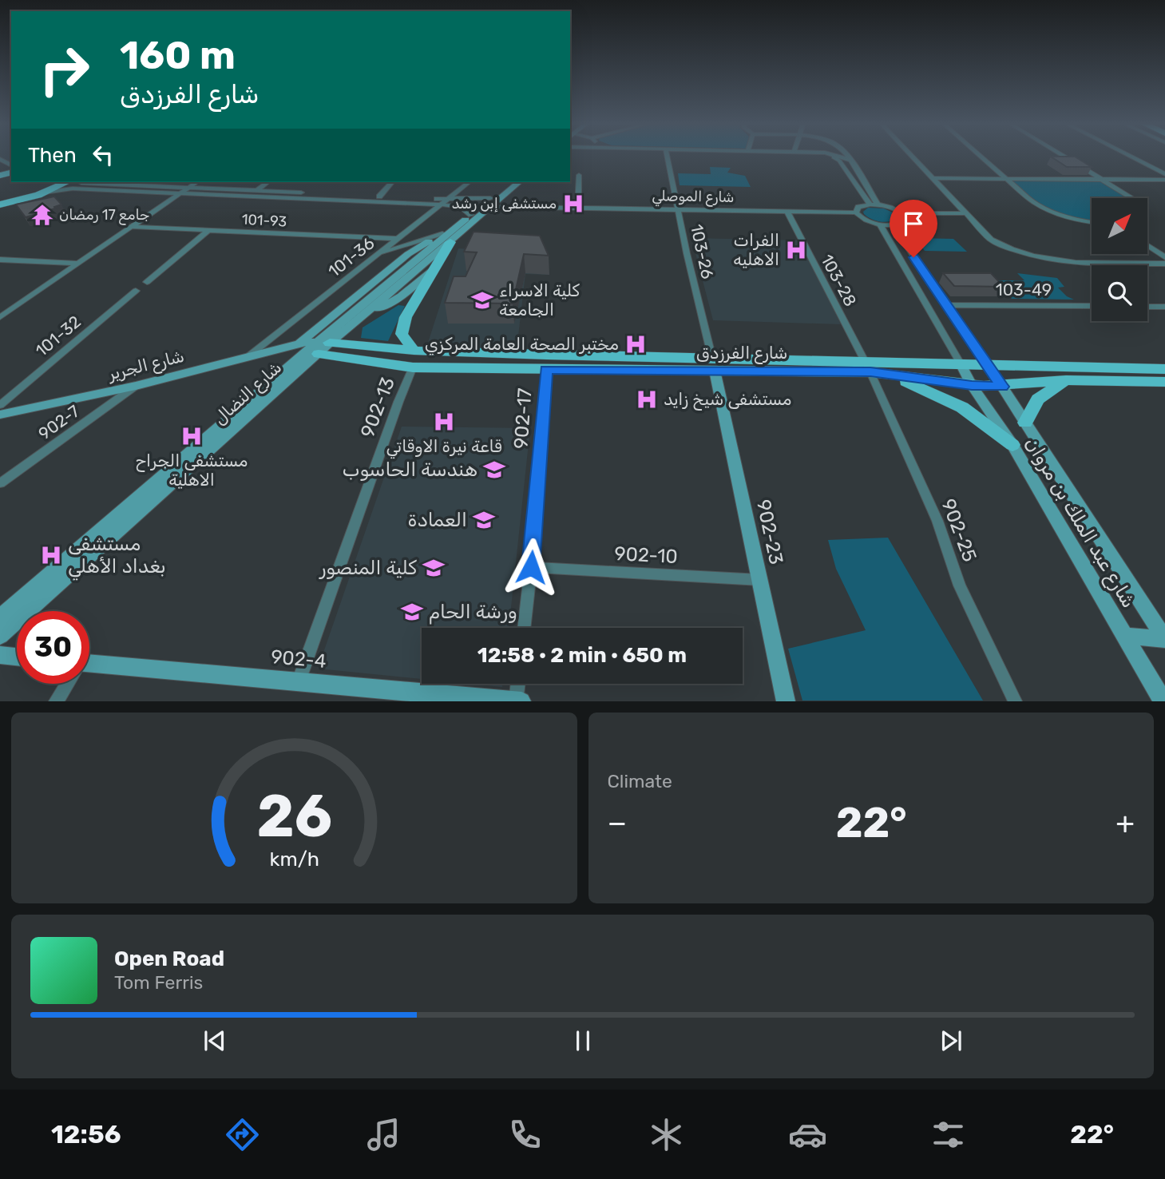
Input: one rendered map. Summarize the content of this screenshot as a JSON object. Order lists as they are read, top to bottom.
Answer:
{
  "streets": {
    "main road": [
      "شارع الفرزدق",
      "شارع الجرير",
      "شارع النضال",
      "شارع عبد الملك بن مروان",
      "902-23",
      "902-4"
    ],
    "street": [
      "شارع الموصلي",
      "101-93",
      "103-26",
      "101-36",
      "103-28",
      "103-49",
      "101-32",
      "902-13",
      "902-17",
      "902-7",
      "902-25",
      "902-10"
    ]
  },
  "crossings": [
    ["شارع الموصلي", "103-26"],
    ["شارع الموصلي", "101-36"],
    ["شارع الموصلي", "103-28"],
    ["شارع الموصلي", "شارع النضال"],
    ["101-93", "101-36"],
    ["103-26", "شارع الفرزدق"],
    ["103-26", "902-23"],
    ["101-36", "شارع الجرير"],
    ["103-28", "شارع الفرزدق"],
    ["103-28", "902-25"],
    ["شارع الفرزدق", "شارع الجرير"],
    ["شارع الفرزدق", "شارع النضال"],
    ["شارع الفرزدق", "902-13"],
    ["شارع الفرزدق", "902-17"],
    ["شارع الفرزدق", "شارع عبد الملك بن مروان"],
    ["شارع الفرزدق", "902-25"],
    ["شارع الفرزدق", "902-23"],
    ["شارع الجرير", "شارع النضال"],
    ["شارع الجرير", "902-7"],
    ["902-13", "902-4"],
    ["902-17", "902-10"],
    ["902-23", "902-10"]
  ],
  "places": {
    "hospital": [
      "مستشفى إبن رشد",
      "الفرات الاهليه",
      "مختبر الصحة العامة المركزي",
      "مستشفى شيخ زايد",
      "قاعة نيرة الاوقاتي",
      "مستشفى الجراح الاهلية",
      "مستشفى بغداد الأهلي"
    ],
    "temple": ["جامع 17 رمضان"],
    "school or university": [
      "كلية الاسراء الجامعة",
      "هندسة الحاسوب",
      "العمادة",
      "كلية المنصور",
      "ورشة الحام"
    ]
  },
  "north": "top right",
  "page": {
    "turn": ["160 m", "شارع الفرزدق"],
    "then": "Then",
    "limit": "30",
    "trip": "12:58 · 2 min · 650 m",
    "tile": "Climate",
    "heat": ["−", "22°", "+"],
    "song": ["Open Road", "Tom Ferris"],
    "tabs": ["12:56", "22°"],
    "gauge": ["26", "km/h"]
  }
}
